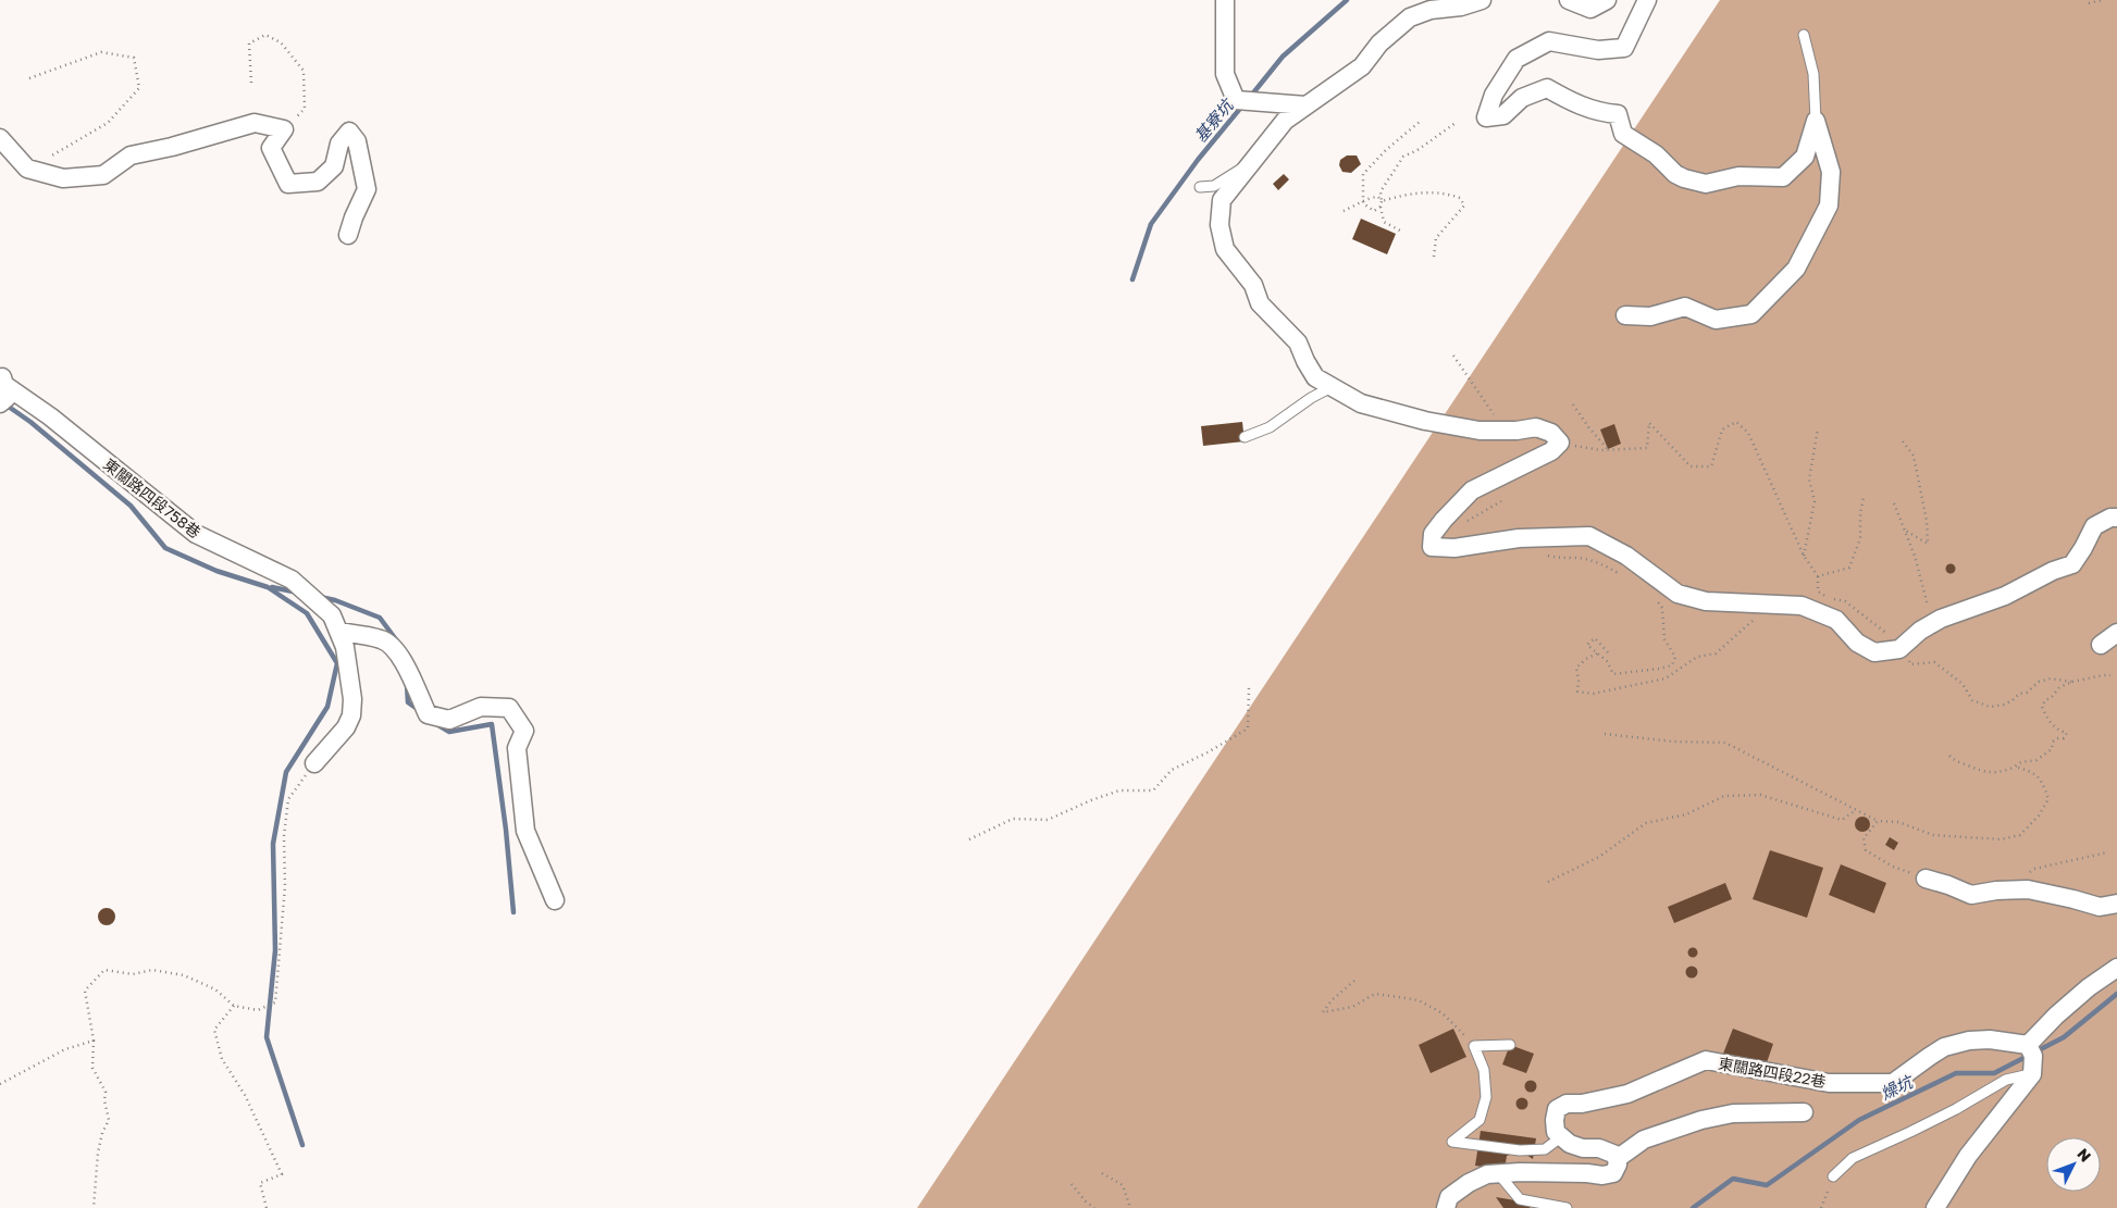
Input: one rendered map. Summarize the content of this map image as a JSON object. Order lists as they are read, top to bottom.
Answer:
{
  "streets": {
    "street": ["東關路四段758巷", "東關路四段22巷"]
  },
  "water": ["基寮坑", "燥坑"],
  "north": "top right"
}
